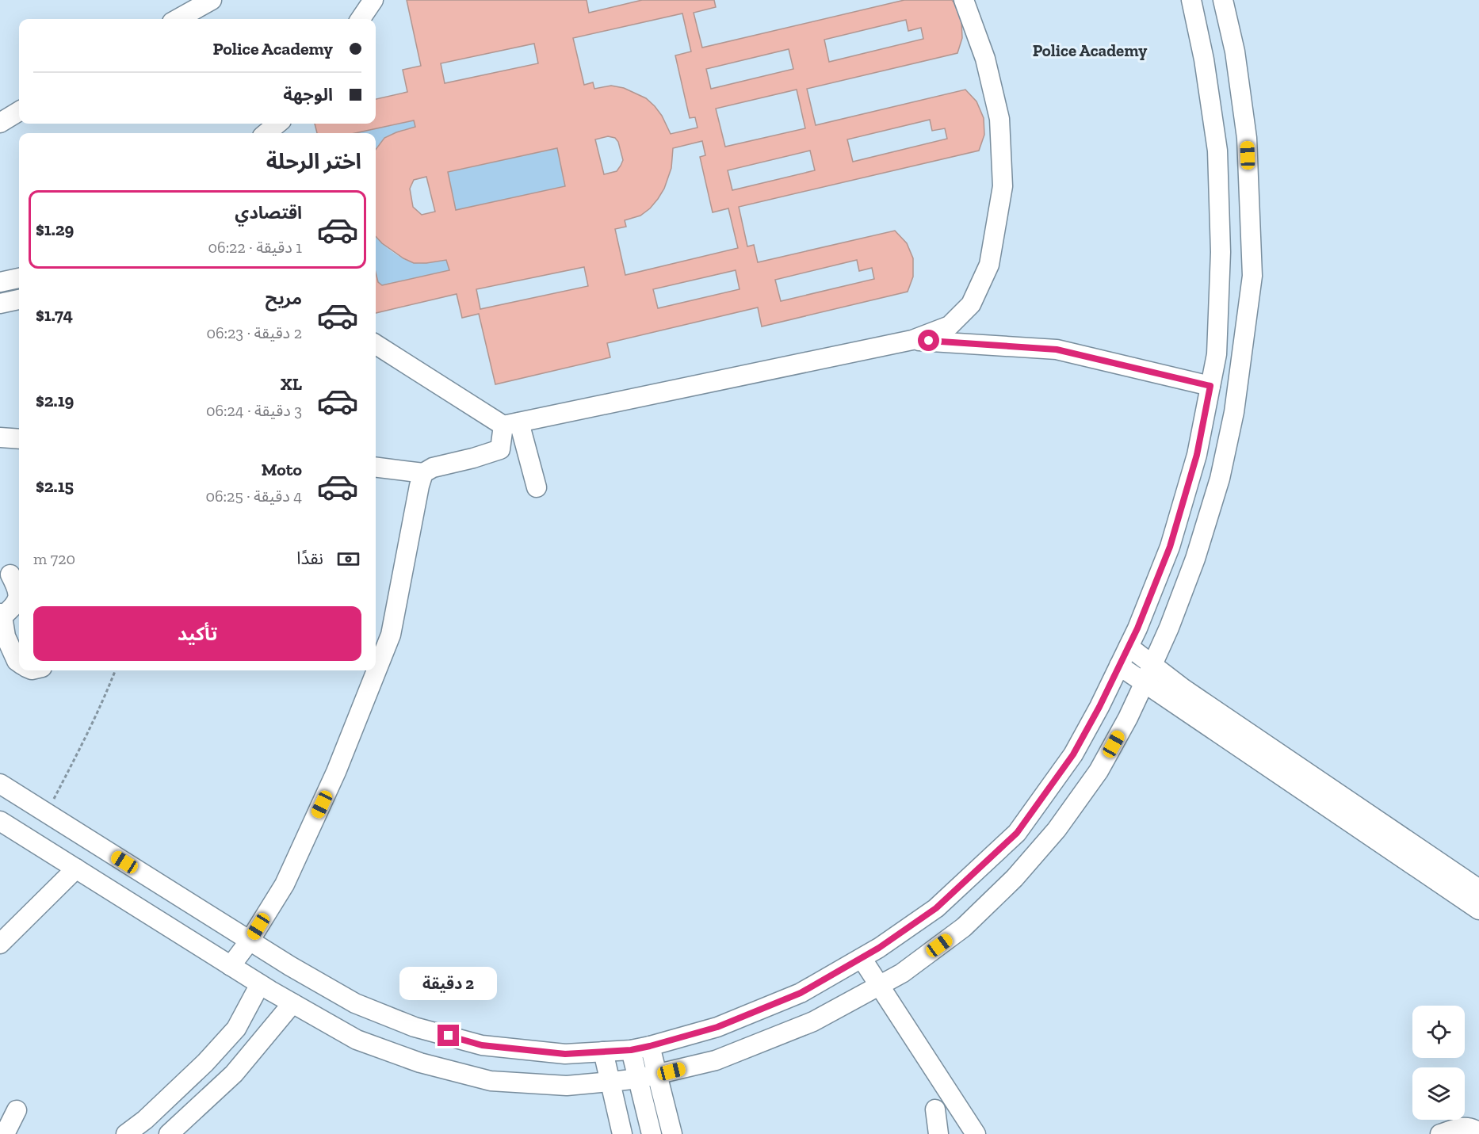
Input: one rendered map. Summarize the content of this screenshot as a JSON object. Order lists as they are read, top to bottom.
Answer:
{
  "districts": ["Police Academy"],
  "page": {
    "banner": ["Police Academy", "الوجهة"],
    "heading": "اختر الرحلة",
    "list": [
      {
        "name": "اقتصادي",
        "note": "1 دقيقة · 06:22",
        "value": "$1.29"
      },
      {
        "name": "مريح",
        "note": "2 دقيقة · 06:23",
        "value": "$1.74"
      },
      {
        "name": "XL",
        "note": "3 دقيقة · 06:24",
        "value": "$2.19"
      },
      {
        "name": "Moto",
        "note": "4 دقيقة · 06:25",
        "value": "$2.15"
      }
    ],
    "pay": ["نقدًا", "720 m"],
    "buttons": "تأكيد",
    "bubble": "2 دقيقة"
  }
}
